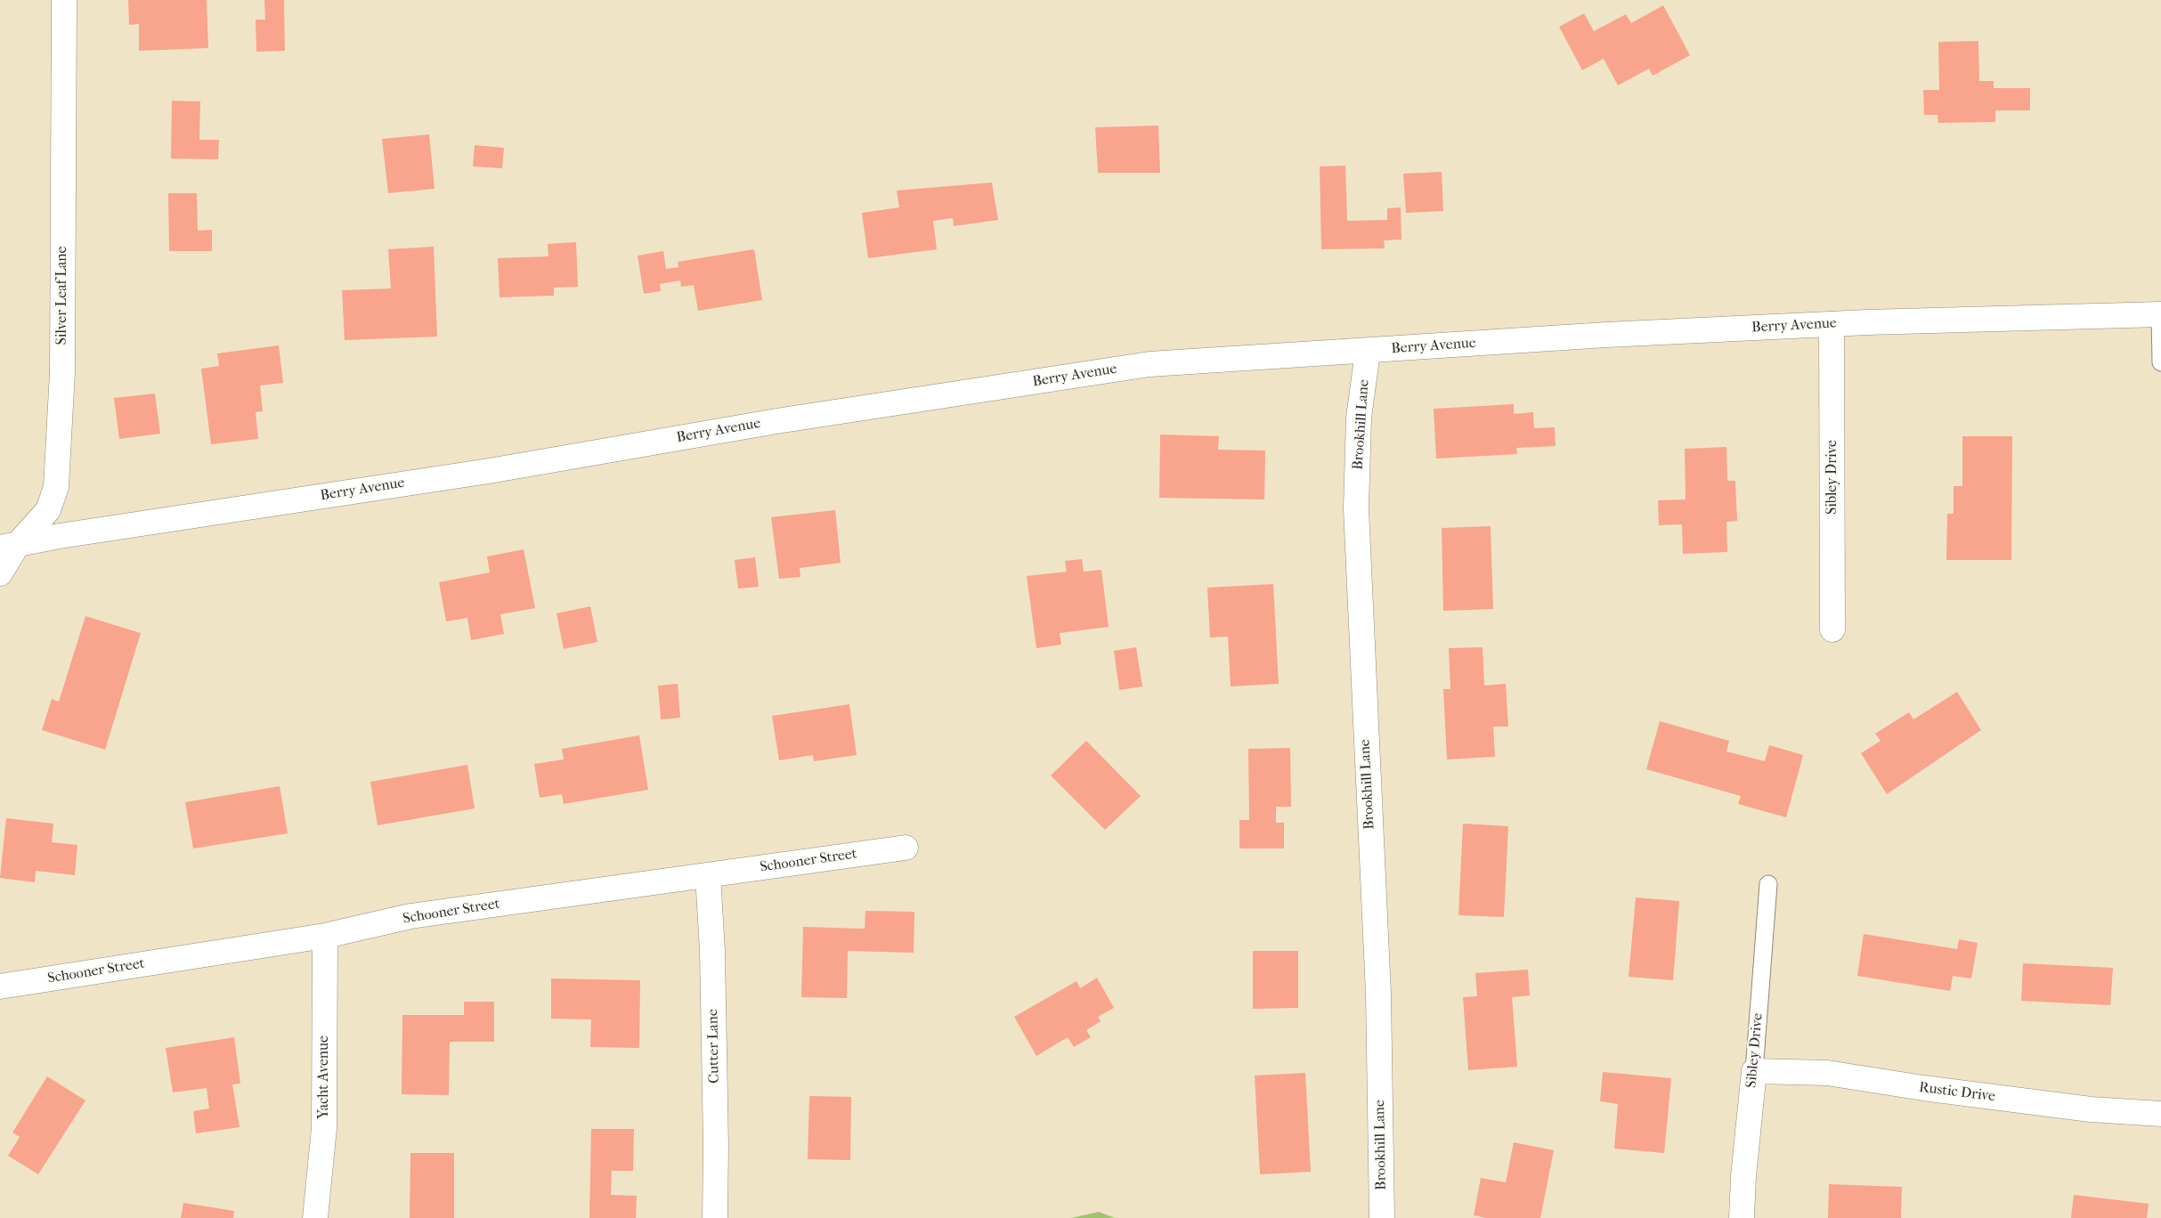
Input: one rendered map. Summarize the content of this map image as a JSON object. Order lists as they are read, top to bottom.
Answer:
{
  "streets": {
    "street": [
      "Silver Leaf Lane",
      "Berry Avenue",
      "Brookhill Lane",
      "Sibley Drive",
      "Schooner Street",
      "Cutter Lane",
      "Yacht Avenue",
      "Rustic Drive"
    ]
  },
  "crossings": [
    ["Silver Leaf Lane", "Berry Avenue"],
    ["Berry Avenue", "Brookhill Lane"],
    ["Berry Avenue", "Sibley Drive"],
    ["Sibley Drive", "Rustic Drive"],
    ["Schooner Street", "Cutter Lane"],
    ["Schooner Street", "Yacht Avenue"]
  ]
}
